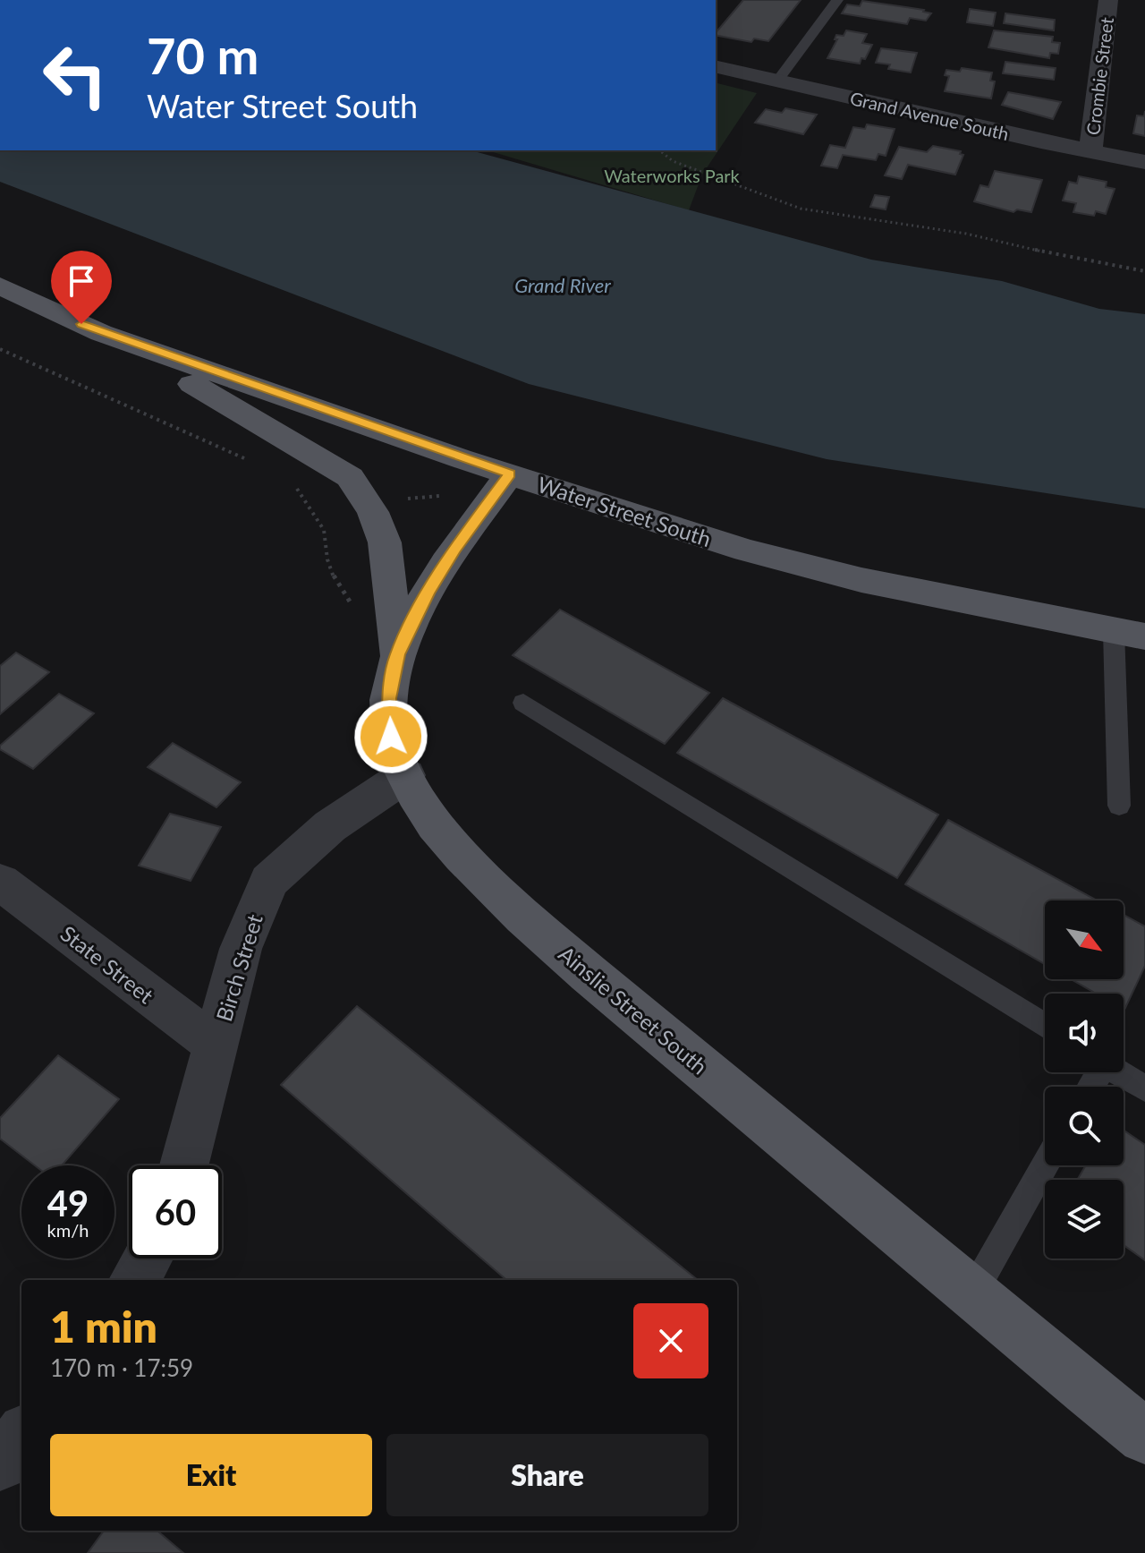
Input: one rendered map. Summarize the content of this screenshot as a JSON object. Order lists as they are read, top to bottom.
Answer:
{
  "streets": {
    "main road": ["Water Street South", "Ainslie Street South"],
    "street": [
      "Crombie Street",
      "Grand Avenue South",
      "State Street",
      "Birch Street"
    ]
  },
  "crossings": [
    ["Crombie Street", "Grand Avenue South"],
    ["Water Street South", "Ainslie Street South"],
    ["State Street", "Birch Street"],
    ["Birch Street", "Ainslie Street South"]
  ],
  "water": ["Grand River"],
  "parks": ["Waterworks Park"],
  "north": "bottom right",
  "page": {
    "turn": ["70 m", "Water Street South"],
    "speed": "49 km/h",
    "limit": "60",
    "heading": ["1 min", "170 m · 17:59"],
    "buttons": ["Exit", "Share"]
  }
}
